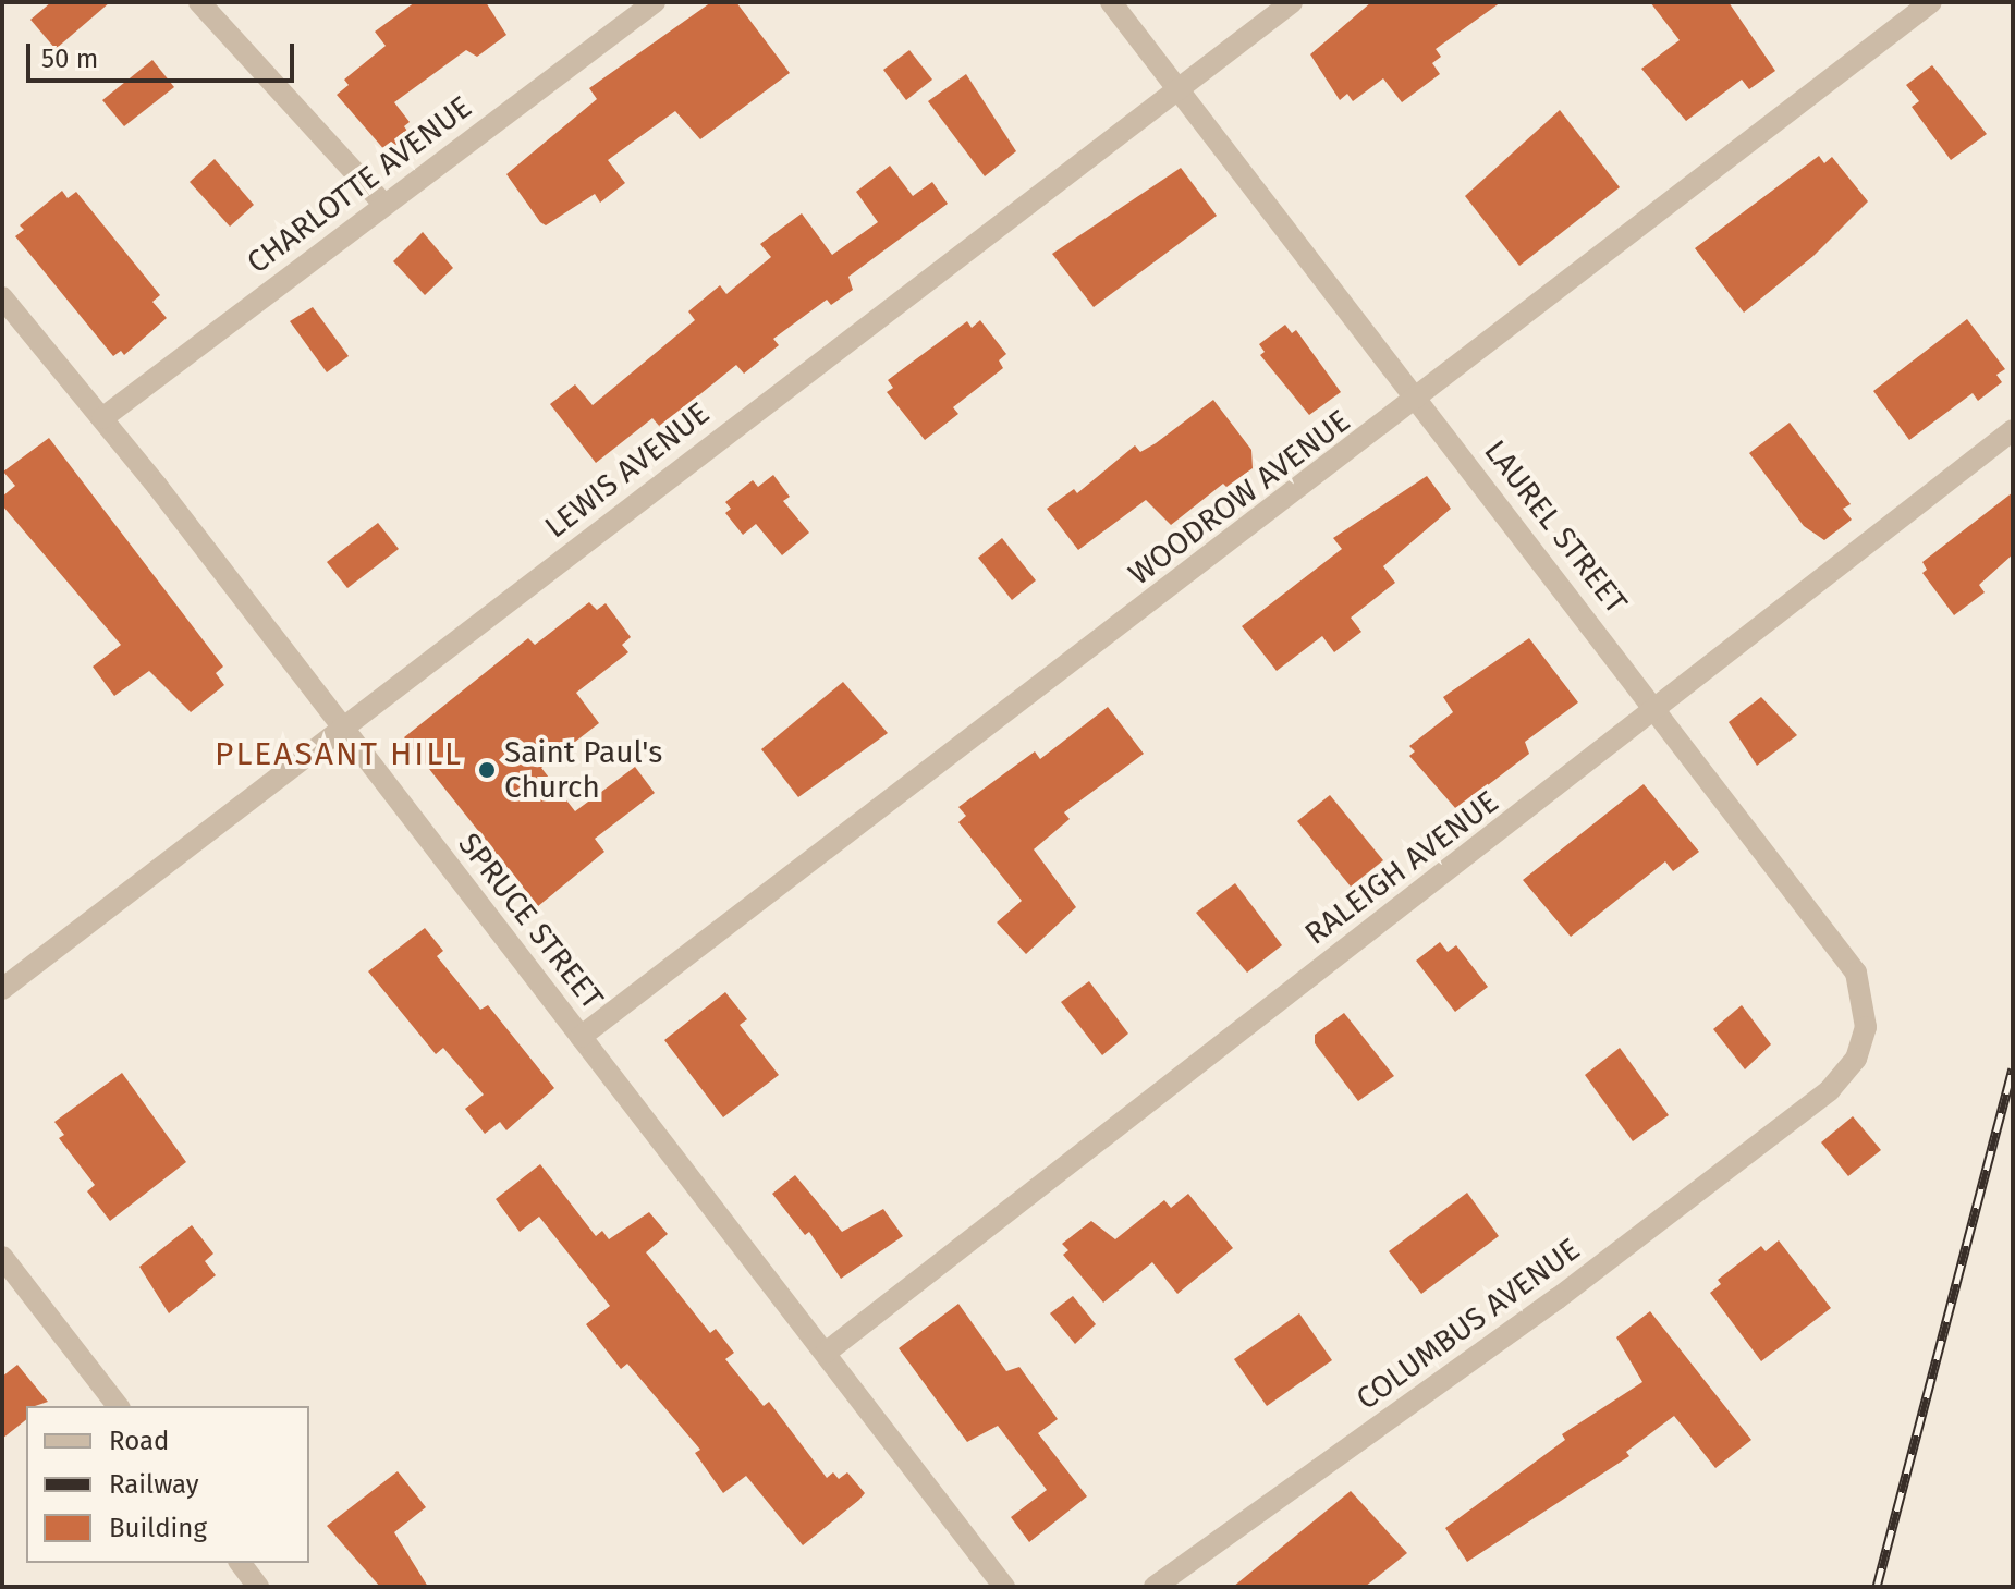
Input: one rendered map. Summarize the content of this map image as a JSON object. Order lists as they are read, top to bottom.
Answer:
{
  "streets": {
    "street": [
      "CHARLOTTE AVENUE",
      "LEWIS AVENUE",
      "WOODROW AVENUE",
      "LAUREL STREET",
      "RALEIGH AVENUE",
      "SPRUCE STREET",
      "COLUMBUS AVENUE"
    ]
  },
  "crossings": [
    ["CHARLOTTE AVENUE", "SPRUCE STREET"],
    ["LEWIS AVENUE", "LAUREL STREET"],
    ["LEWIS AVENUE", "SPRUCE STREET"],
    ["WOODROW AVENUE", "LAUREL STREET"],
    ["WOODROW AVENUE", "SPRUCE STREET"],
    ["LAUREL STREET", "RALEIGH AVENUE"],
    ["LAUREL STREET", "COLUMBUS AVENUE"],
    ["RALEIGH AVENUE", "SPRUCE STREET"]
  ],
  "districts": ["PLEASANT HILL"],
  "places": ["Saint Paul's Church"],
  "legend": ["Road", "Railway", "Building"],
  "scale_bar": "50 m"
}
